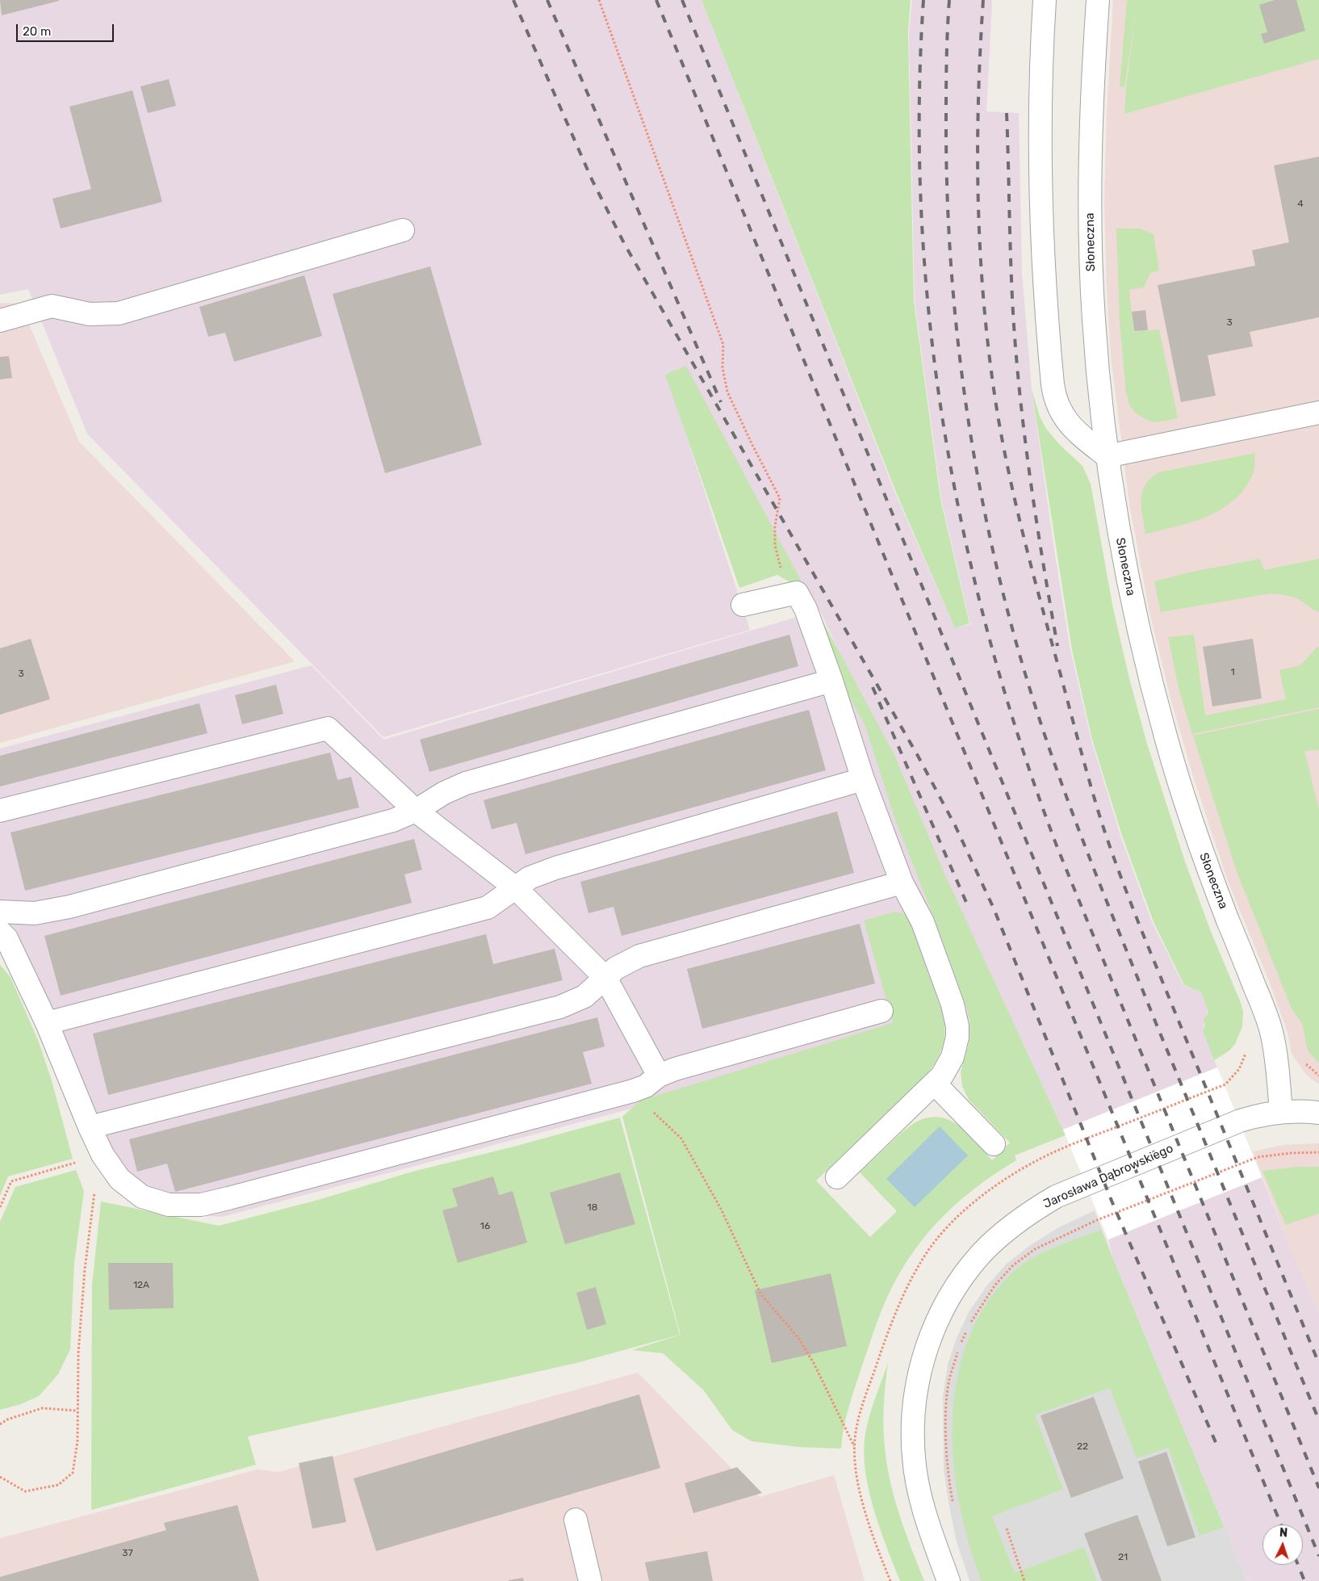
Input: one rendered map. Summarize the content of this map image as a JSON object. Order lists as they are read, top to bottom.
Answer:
{
  "streets": {
    "street": ["Słoneczna", "Jarosława Dąbrowskiego"]
  },
  "crossings": [
    ["Słoneczna", "Jarosława Dąbrowskiego"]
  ],
  "house_numbers": [
    "4",
    "3",
    "1",
    "3",
    "18",
    "16",
    "12A",
    "22",
    "37",
    "21"
  ],
  "scale_bar": "20 m",
  "north": "top"
}
